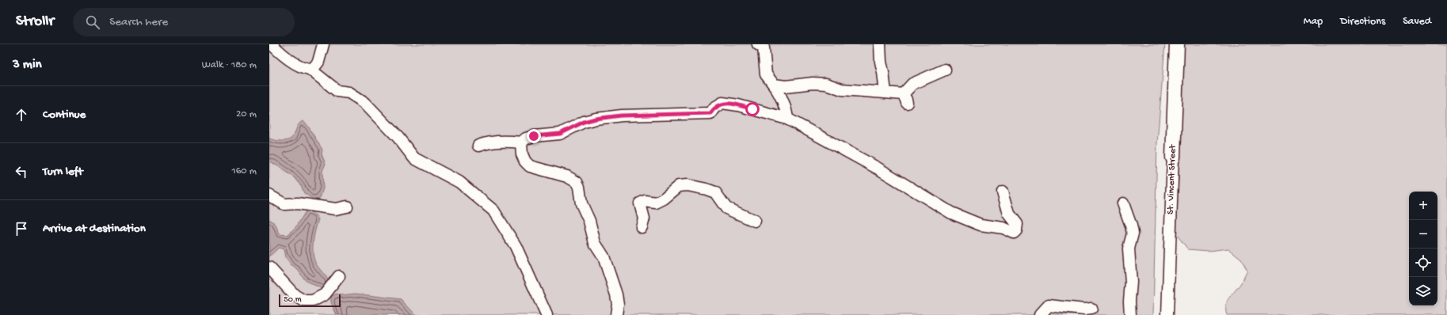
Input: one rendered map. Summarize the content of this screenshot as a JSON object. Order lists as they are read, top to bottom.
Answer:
{
  "streets": {
    "main road": ["St. Vincent Street"]
  },
  "scale_bar": "50 m",
  "page": {
    "header": "Strollr",
    "search": "Search here",
    "nav": ["Map", "Directions", "Saved"],
    "heading": ["3 min", "Walk · 180 m"],
    "list": [
      ["Continue", "20 m"],
      ["Turn left", "160 m"],
      "Arrive at destination"
    ],
    "map_buttons": ["+", "−"],
    "scale": "50 m"
  }
}
